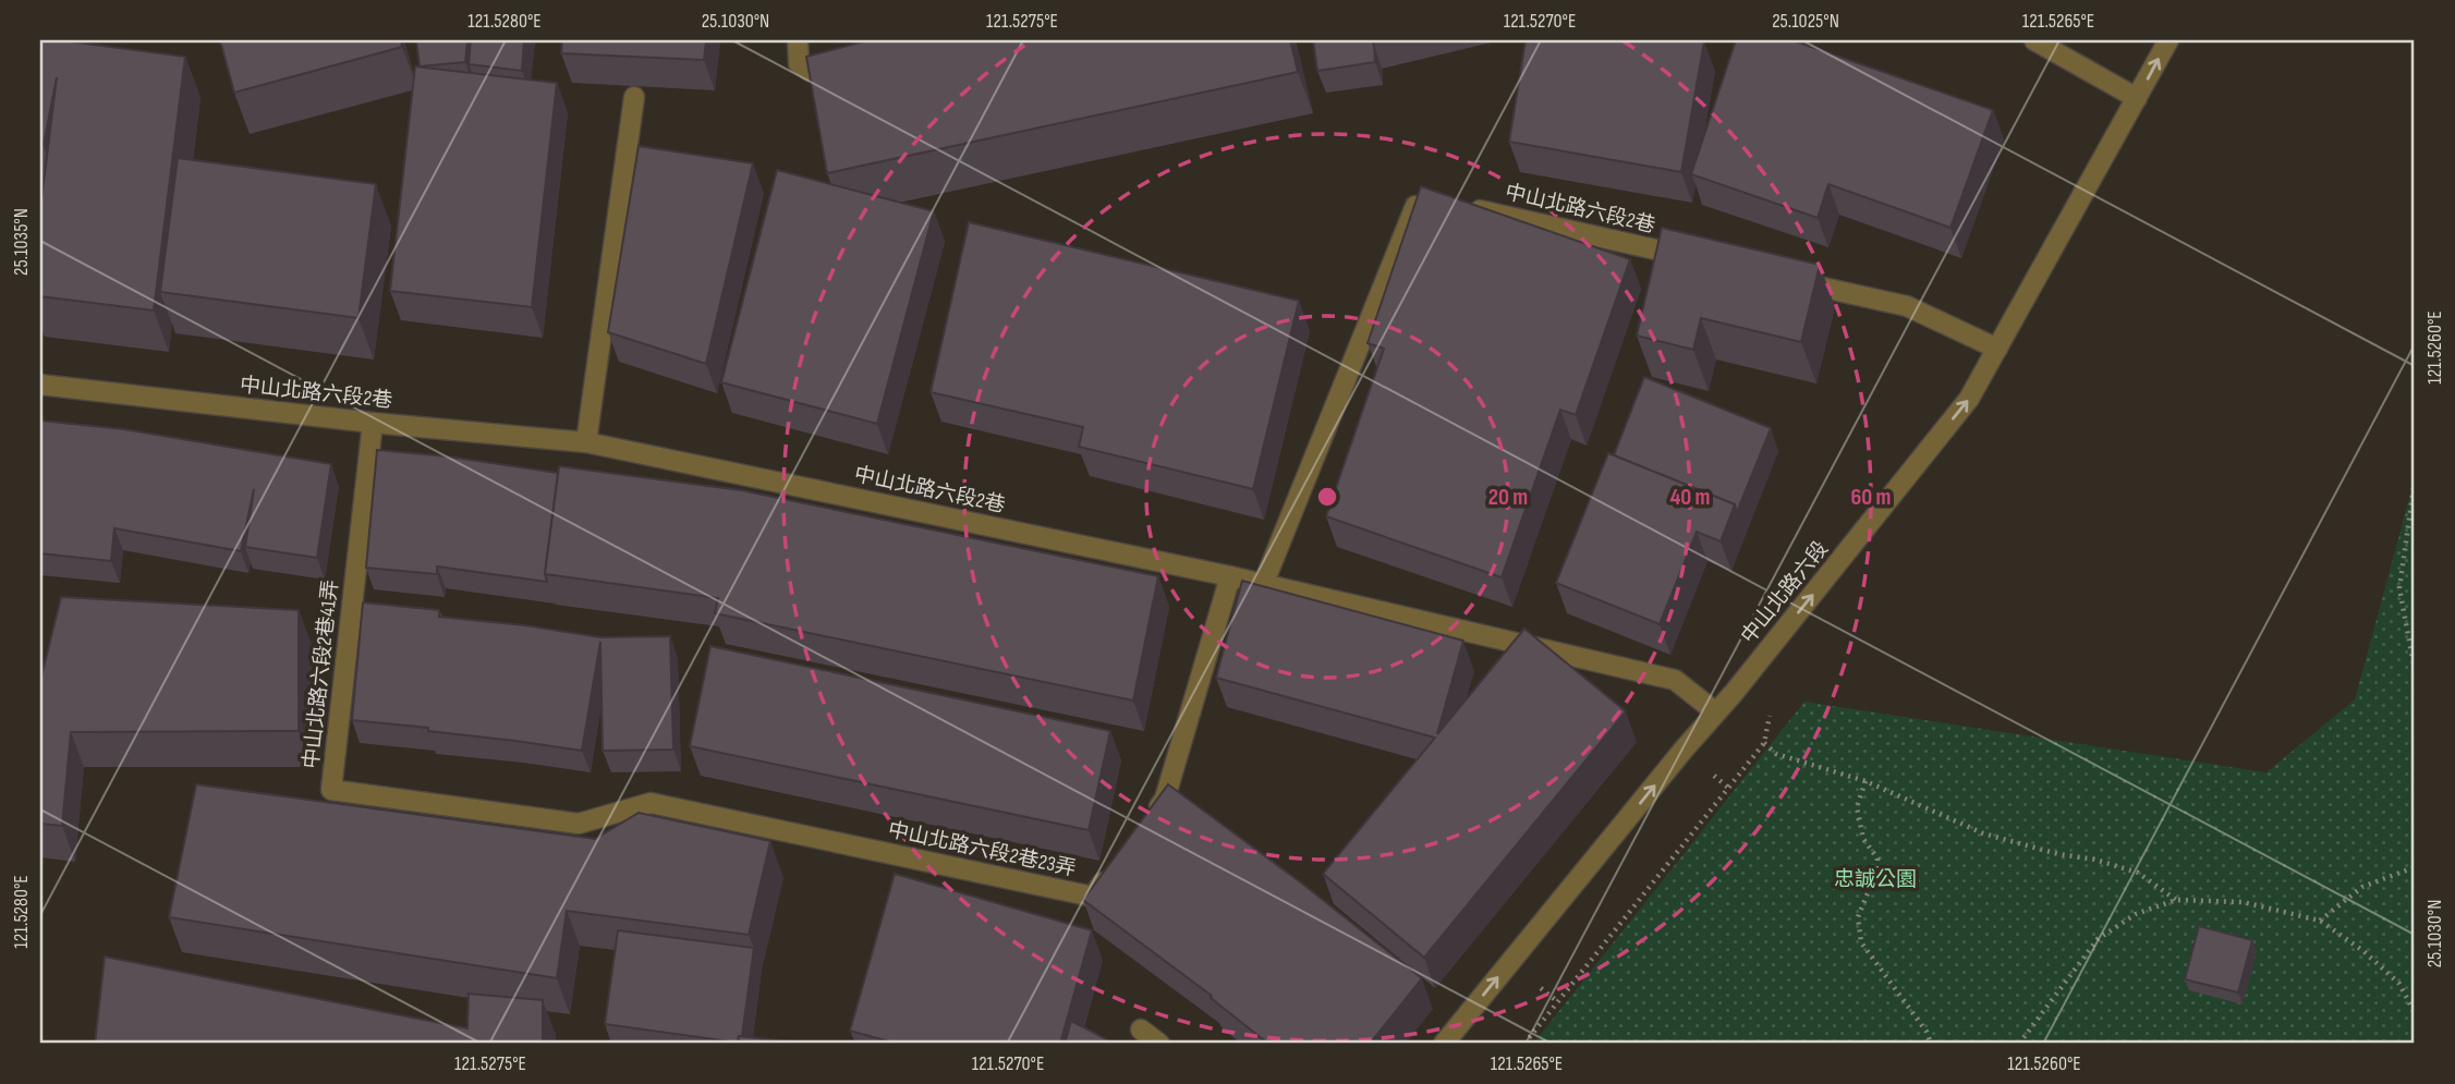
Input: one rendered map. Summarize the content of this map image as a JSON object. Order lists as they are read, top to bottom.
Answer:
{
  "streets": {
    "street": [
      "中山北路六段2巷",
      "中山北路六段",
      "中山北路六段2巷41弄",
      "中山北路六段2巷23弄"
    ]
  },
  "crossings": [
    ["中山北路六段2巷", "中山北路六段"],
    ["中山北路六段2巷", "中山北路六段2巷41弄"],
    ["中山北路六段2巷41弄", "中山北路六段2巷23弄"]
  ],
  "one_way": ["中山北路六段"],
  "parks": ["忠誠公園"],
  "coordinates": [
    "121.5280°E",
    "25.1030°N",
    "121.5275°E",
    "121.5270°E",
    "25.1025°N",
    "121.5265°E",
    "25.1035°N",
    "121.5260°E"
  ],
  "rings": ["20 m", "40 m", "60 m"]
}
